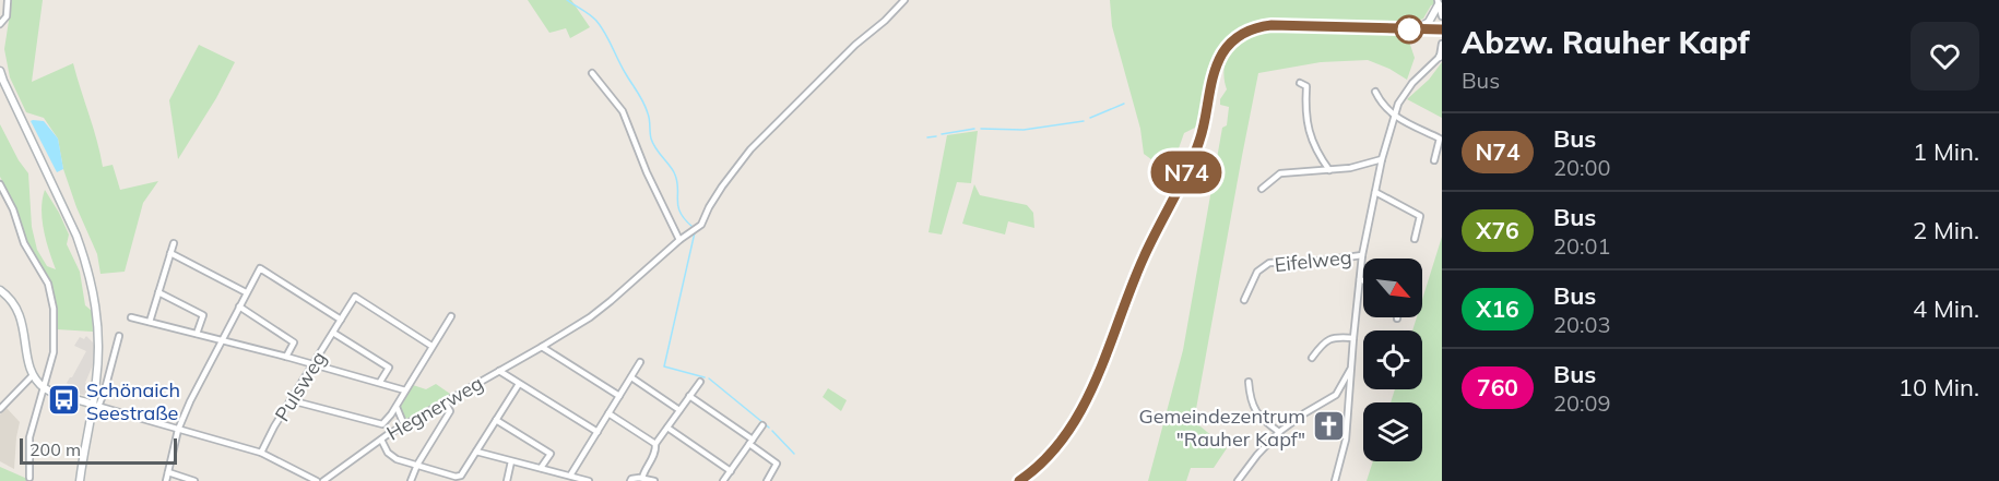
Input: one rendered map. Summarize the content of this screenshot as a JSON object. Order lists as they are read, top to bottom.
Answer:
{
  "streets": {
    "street": ["Eifelweg", "Pulsweg", "Hegnerweg"]
  },
  "places": {
    "bus stop": ["Schönaich Seestraße"],
    "church": ["Gemeindezentrum \"Rauher Kapf\""]
  },
  "lines": ["bus line N74"],
  "scale_bar": "200 m",
  "north": "bottom right",
  "page": {
    "on_map": "N74",
    "heading": ["Abzw. Rauher Kapf", "Bus"],
    "list": [
      {
        "mark": "N74",
        "name": "Bus",
        "note": "20:00",
        "value": "1 Min."
      },
      {
        "mark": "X76",
        "name": "Bus",
        "note": "20:01",
        "value": "2 Min."
      },
      {
        "mark": "X16",
        "name": "Bus",
        "note": "20:03",
        "value": "4 Min."
      },
      {
        "mark": "760",
        "name": "Bus",
        "note": "20:09",
        "value": "10 Min."
      }
    ],
    "scale": "200 m"
  }
}
